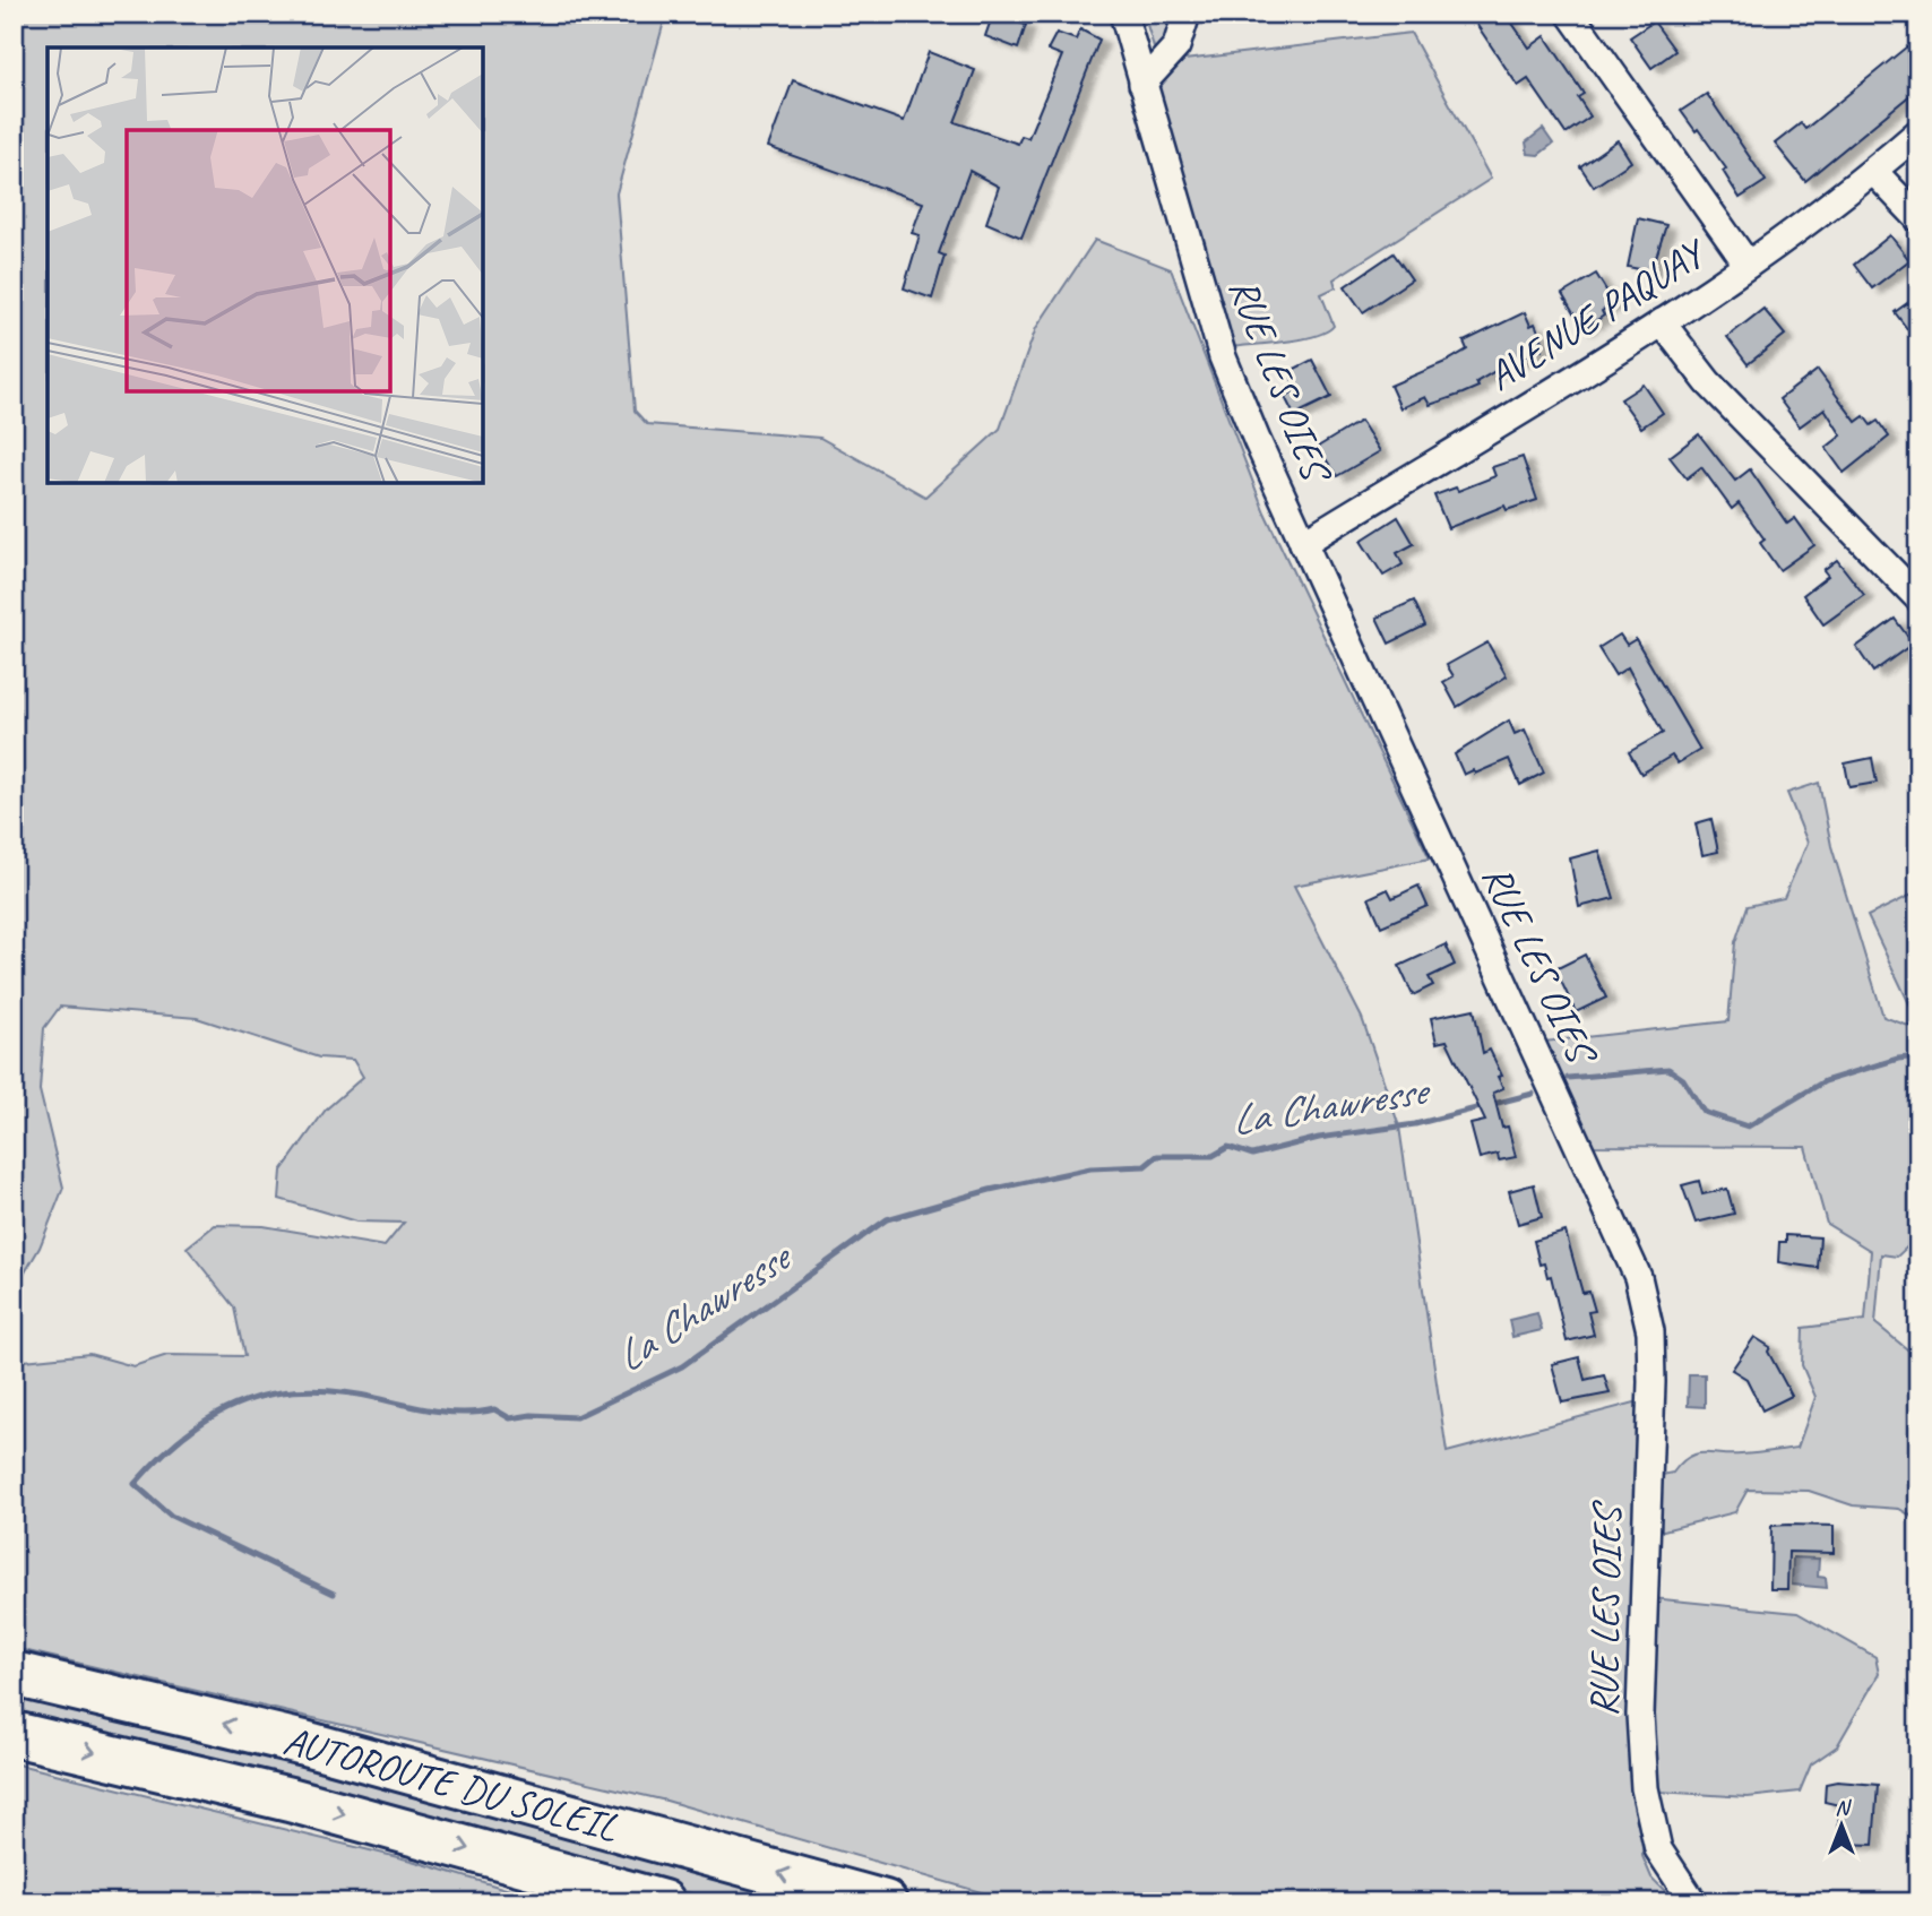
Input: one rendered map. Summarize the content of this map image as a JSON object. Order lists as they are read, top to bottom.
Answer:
{
  "streets": {
    "highway": ["AUTOROUTE DU SOLEIL"],
    "street": ["AVENUE PAQUAY", "RUE LES OIES"]
  },
  "crossings": [
    ["AVENUE PAQUAY", "RUE LES OIES"]
  ],
  "water": ["La Chawresse"],
  "north": "top"
}
